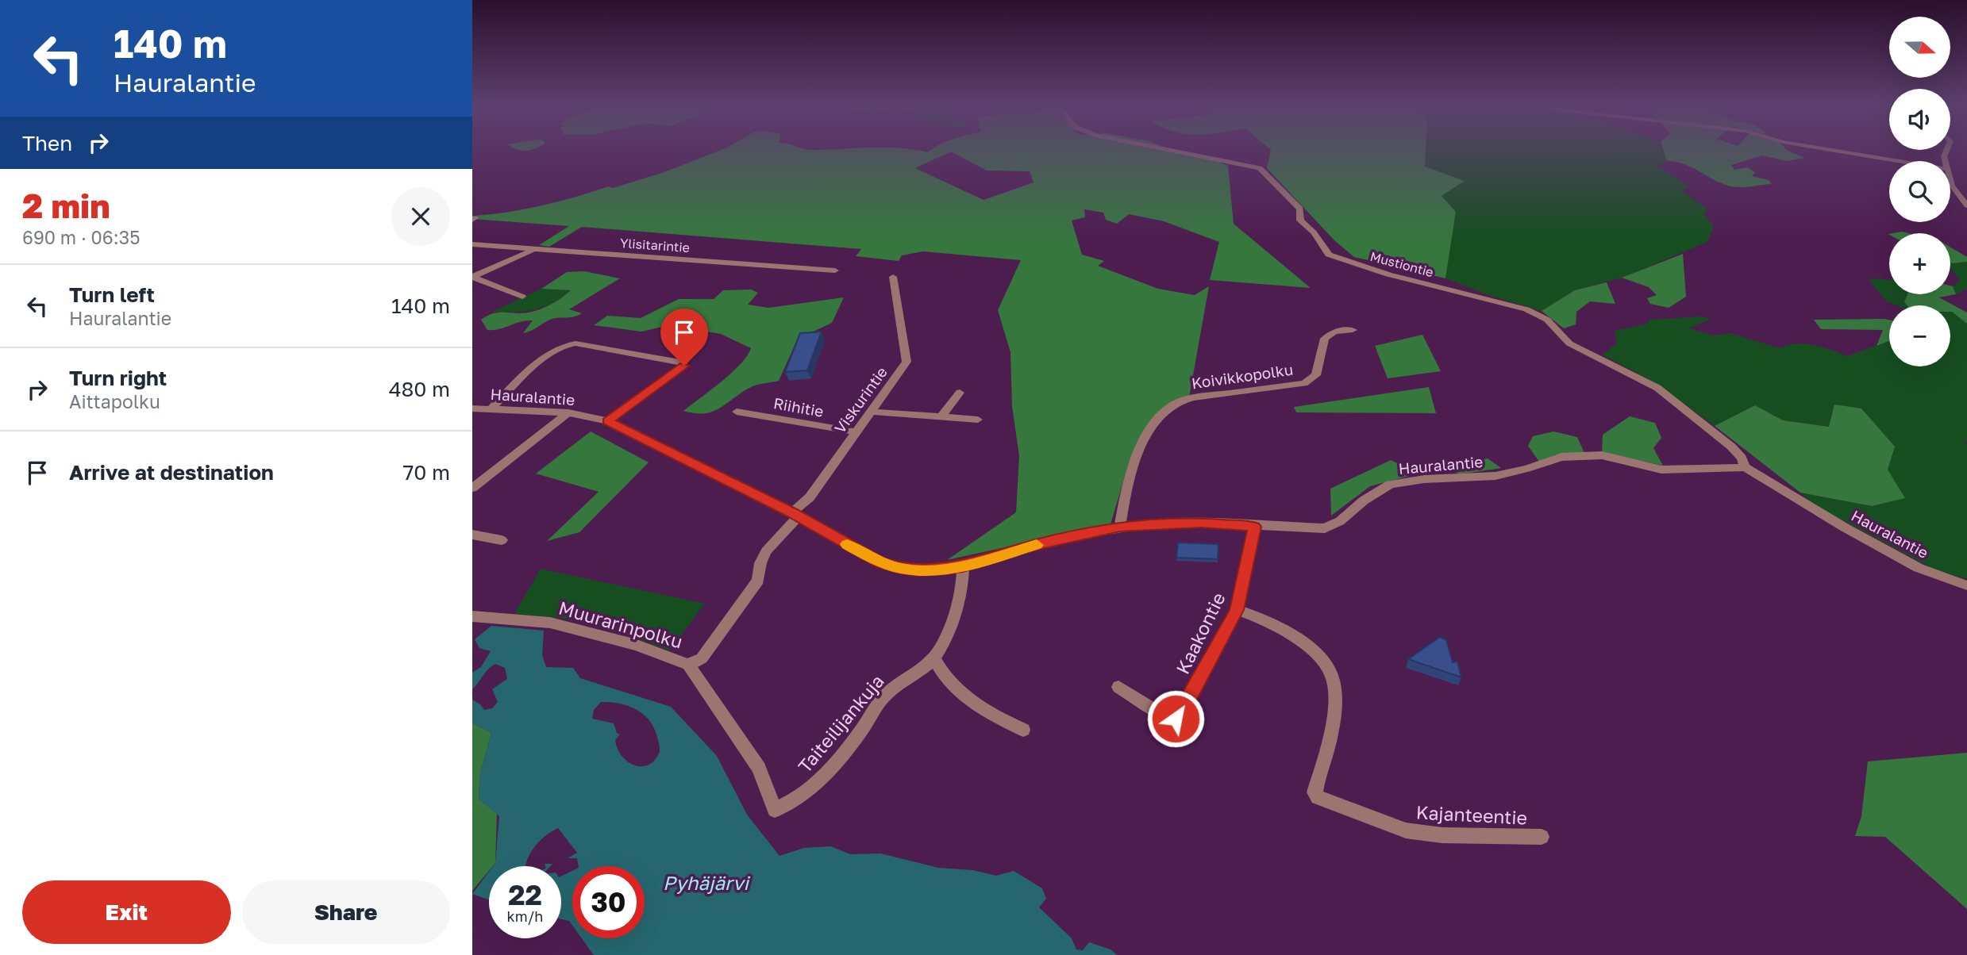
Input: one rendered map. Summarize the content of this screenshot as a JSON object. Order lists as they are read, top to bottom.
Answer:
{
  "streets": {
    "street": [
      "Ylisitarintie",
      "Mustiontie",
      "Koivikkopolku",
      "Hauralantie",
      "Viskurintie",
      "Riihitie",
      "Muurarinpolku",
      "Kaakontie",
      "Taiteilijankuja",
      "Kajanteentie"
    ]
  },
  "crossings": [
    ["Mustiontie", "Hauralantie"],
    ["Koivikkopolku", "Hauralantie"],
    ["Hauralantie", "Viskurintie"],
    ["Hauralantie", "Kaakontie"],
    ["Hauralantie", "Taiteilijankuja"],
    ["Viskurintie", "Riihitie"],
    ["Viskurintie", "Muurarinpolku"],
    ["Muurarinpolku", "Taiteilijankuja"],
    ["Kaakontie", "Kajanteentie"]
  ],
  "water": ["Pyhäjärvi"],
  "north": "right",
  "page": {
    "turn": ["140 m", "Hauralantie"],
    "map_buttons": ["+", "−"],
    "then": "Then",
    "heading": ["2 min", "690 m · 06:35"],
    "list": [
      {
        "name": "Turn left",
        "note": "Hauralantie",
        "value": "140 m"
      },
      {
        "name": "Turn right",
        "note": "Aittapolku",
        "value": "480 m"
      },
      {
        "name": "Arrive at destination",
        "value": "70 m"
      }
    ],
    "speed": "22 km/h",
    "limit": "30",
    "buttons": ["Exit", "Share"]
  }
}
